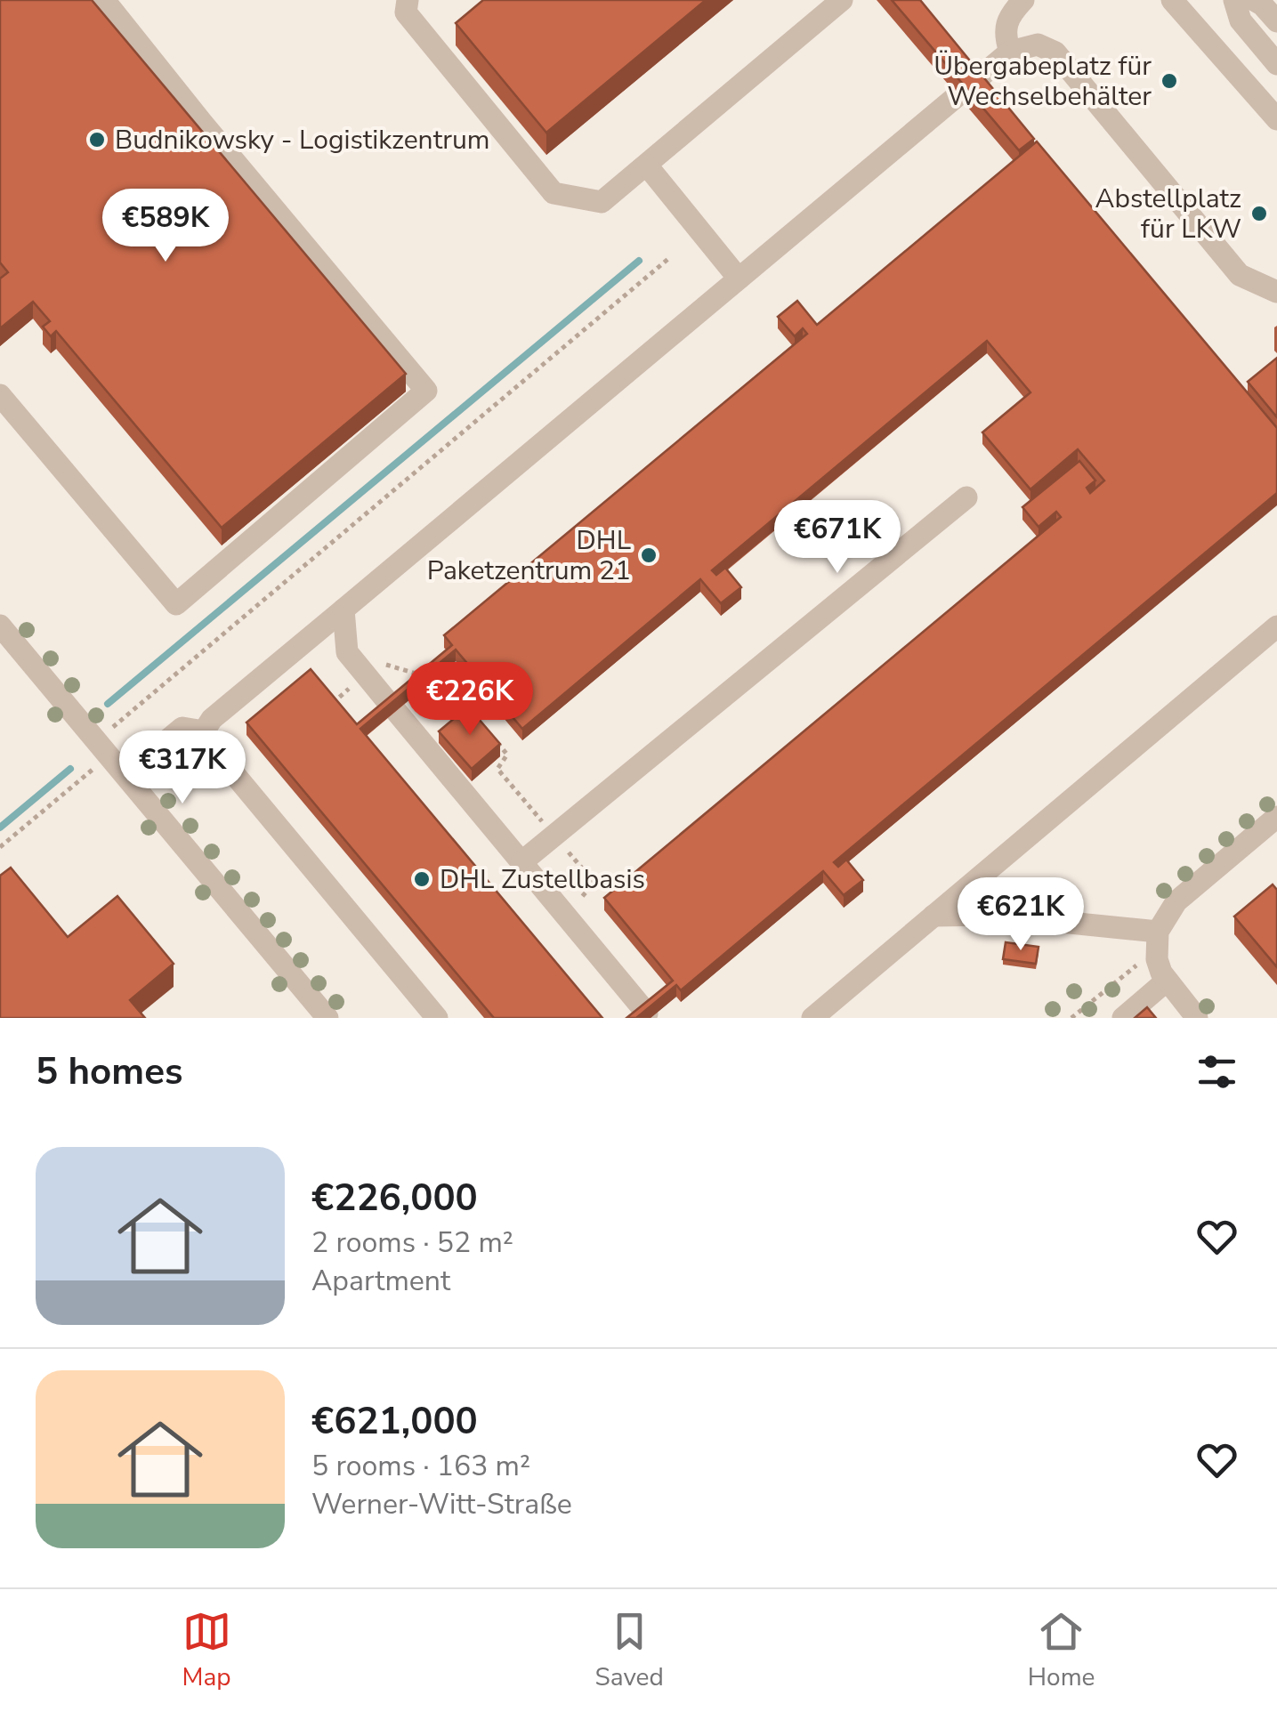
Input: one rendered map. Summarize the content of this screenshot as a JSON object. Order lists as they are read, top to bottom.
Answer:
{
  "places": [
    "Übergabeplatz für Wechselbehälter",
    "Budnikowsky - Logistikzentrum",
    "Abstellplatz für LKW",
    "DHL Paketzentrum 21",
    "DHL Zustellbasis"
  ],
  "page": {
    "price": [
      "€589K",
      "€671K",
      "€226K",
      "€317K",
      "€621K"
    ],
    "heading": "5 homes",
    "list": [
      {
        "name": "€226,000",
        "note": "2 rooms · 52 m² · Apartment"
      },
      {
        "name": "€621,000",
        "note": "5 rooms · 163 m² · Werner-Witt-Straße"
      }
    ],
    "tabs": ["Map", "Saved", "Home"]
  }
}
